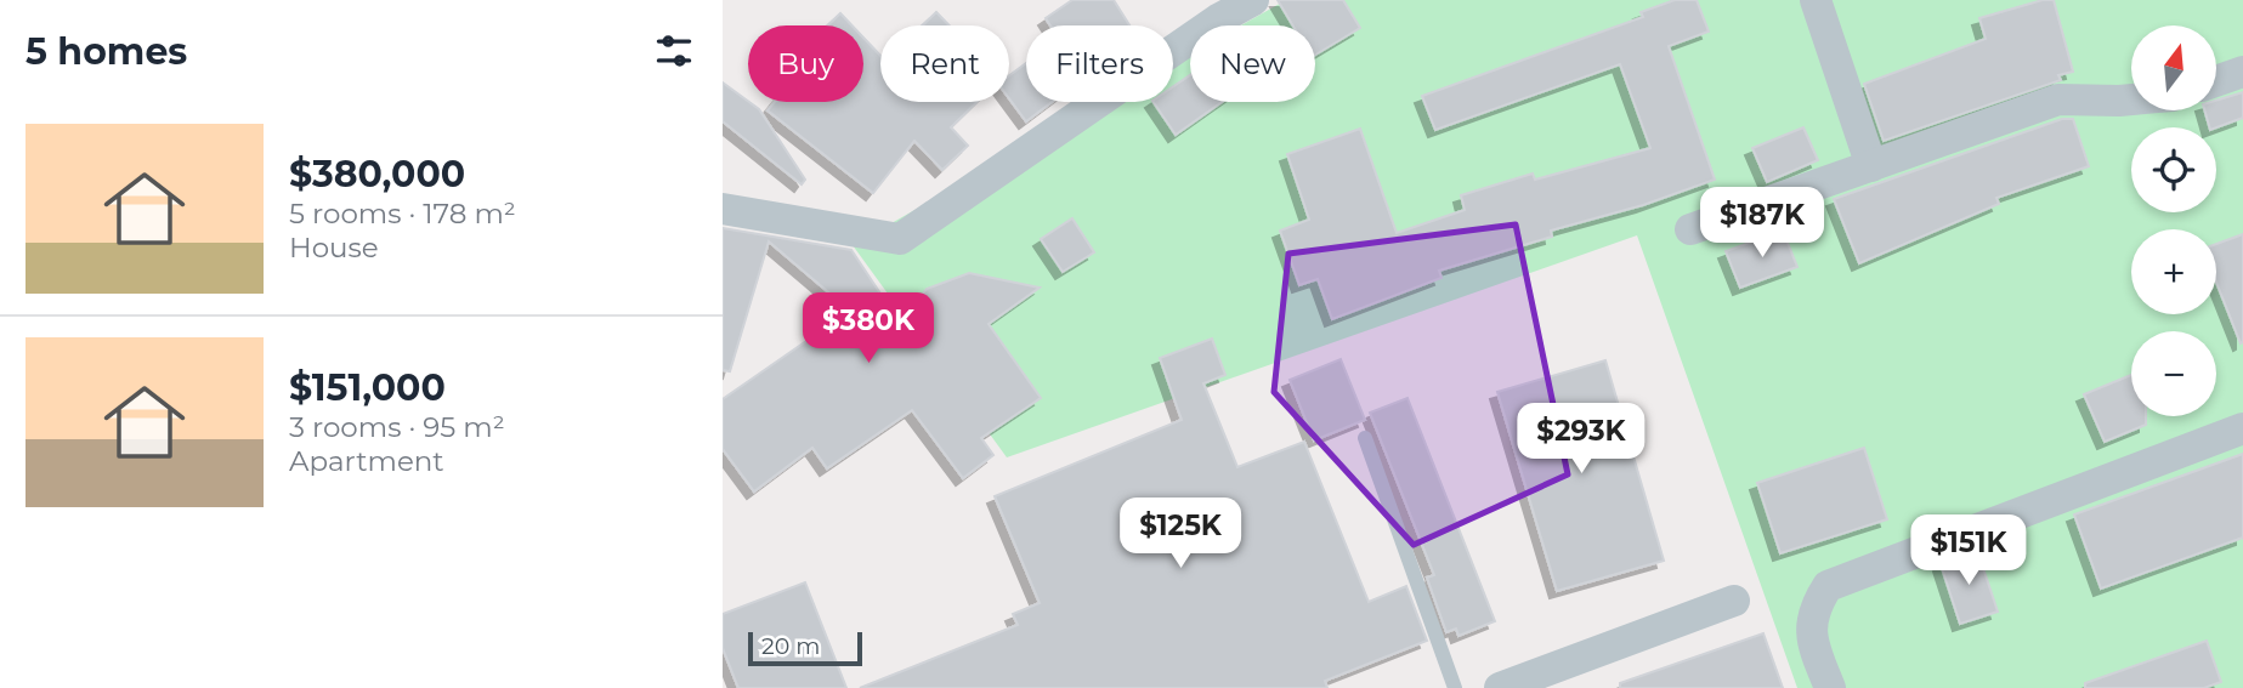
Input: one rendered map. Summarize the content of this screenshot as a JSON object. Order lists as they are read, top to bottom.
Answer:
{
  "scale_bar": "20 m",
  "north": "top",
  "page": {
    "heading": "5 homes",
    "map_buttons": ["+", "−"],
    "chip": [
      "Buy",
      "Rent",
      "Filters",
      "New"
    ],
    "list": [
      {
        "name": "$380,000",
        "note": "5 rooms · 178 m² · House"
      },
      {
        "name": "$151,000",
        "note": "3 rooms · 95 m² · Apartment"
      }
    ],
    "price": [
      "$187K",
      "$380K",
      "$293K",
      "$125K",
      "$151K"
    ],
    "scale": "20 m"
  }
}
